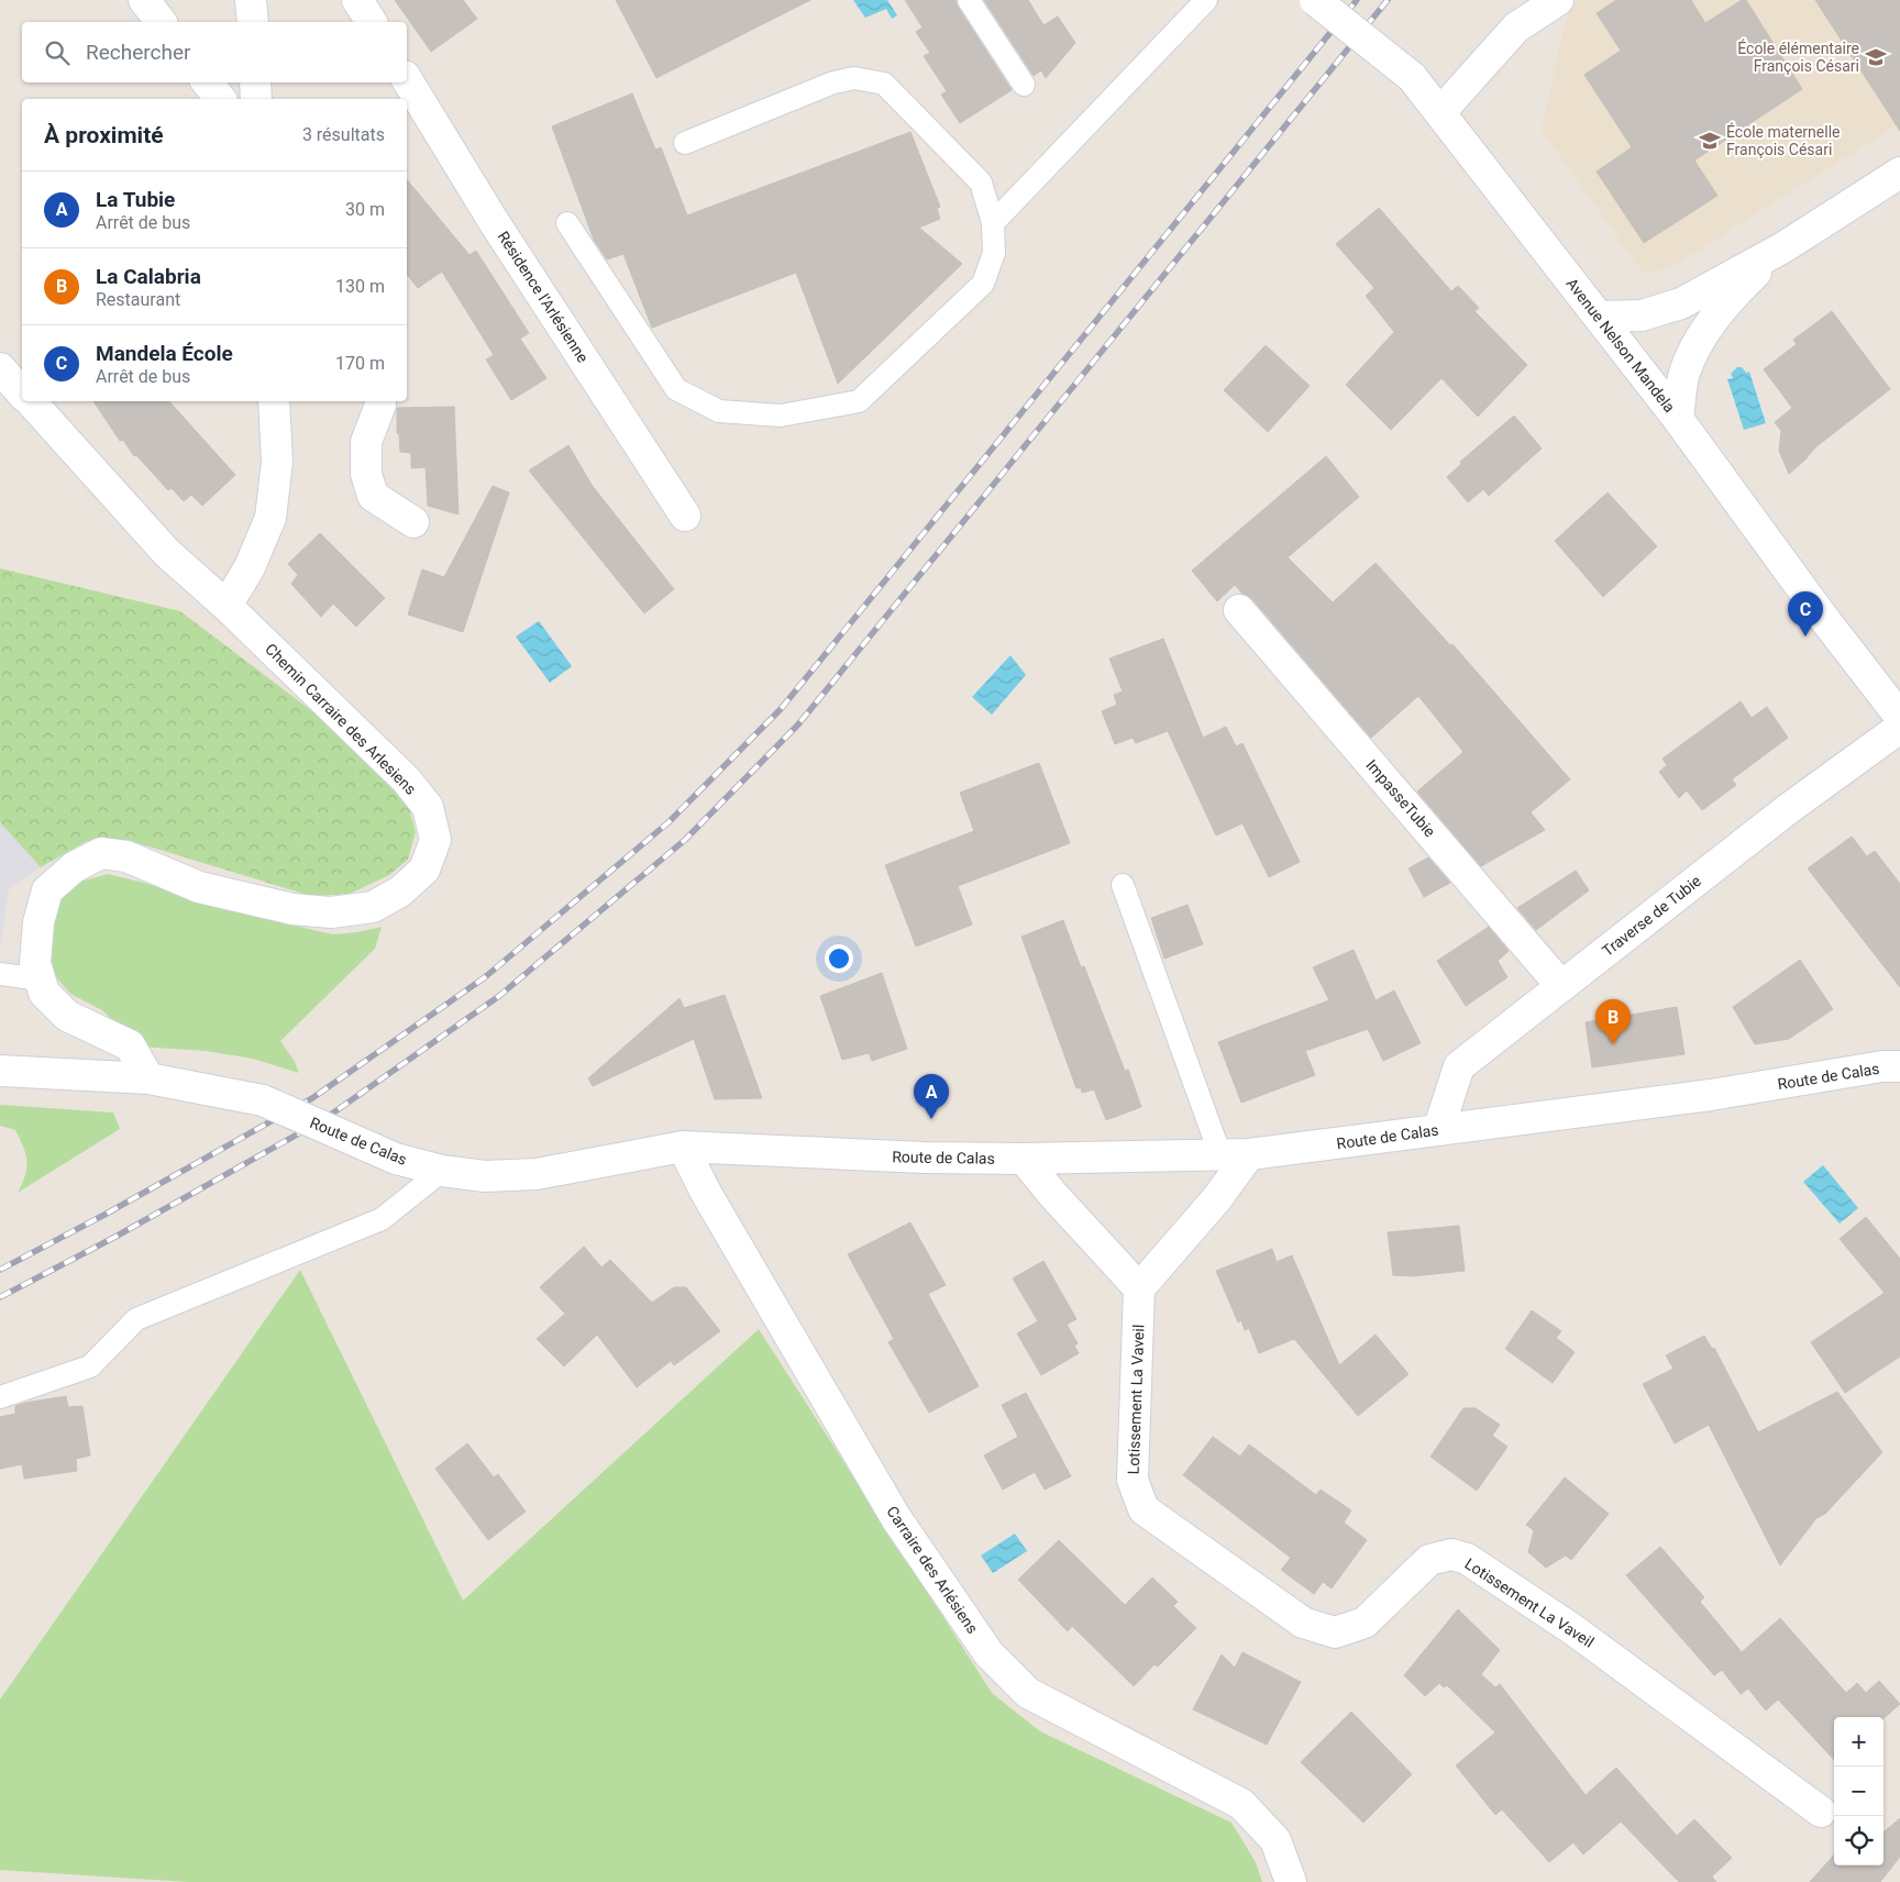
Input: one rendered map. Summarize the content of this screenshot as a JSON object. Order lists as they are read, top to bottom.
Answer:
{
  "streets": {
    "street": [
      "Résidence l'Arlésienne",
      "Avenue Nelson Mandela",
      "Chemin Carraire des Arlesiens",
      "ImpasseTubie",
      "Traverse de Tubie",
      "Route de Calas",
      "Lotissement La Vaveil",
      "Carraire des Arlésiens"
    ]
  },
  "crossings": [
    ["Chemin Carraire des Arlesiens", "Route de Calas"],
    ["ImpasseTubie", "Traverse de Tubie"],
    ["Traverse de Tubie", "Route de Calas"],
    ["Route de Calas", "Carraire des Arlésiens"]
  ],
  "places": {
    "school or university": ["École élémentaire François Césari", "École maternelle François Césari"]
  },
  "page": {
    "search": "Rechercher",
    "heading": ["À proximité", "3 résultats"],
    "list": [
      {
        "mark": "A",
        "name": "La Tubie",
        "note": "Arrêt de bus",
        "value": "30 m"
      },
      {
        "mark": "B",
        "name": "La Calabria",
        "note": "Restaurant",
        "value": "130 m"
      },
      {
        "mark": "C",
        "name": "Mandela École",
        "note": "Arrêt de bus",
        "value": "170 m"
      }
    ],
    "pins": ["C", "B", "A"],
    "map_buttons": ["+", "−"]
  }
}
